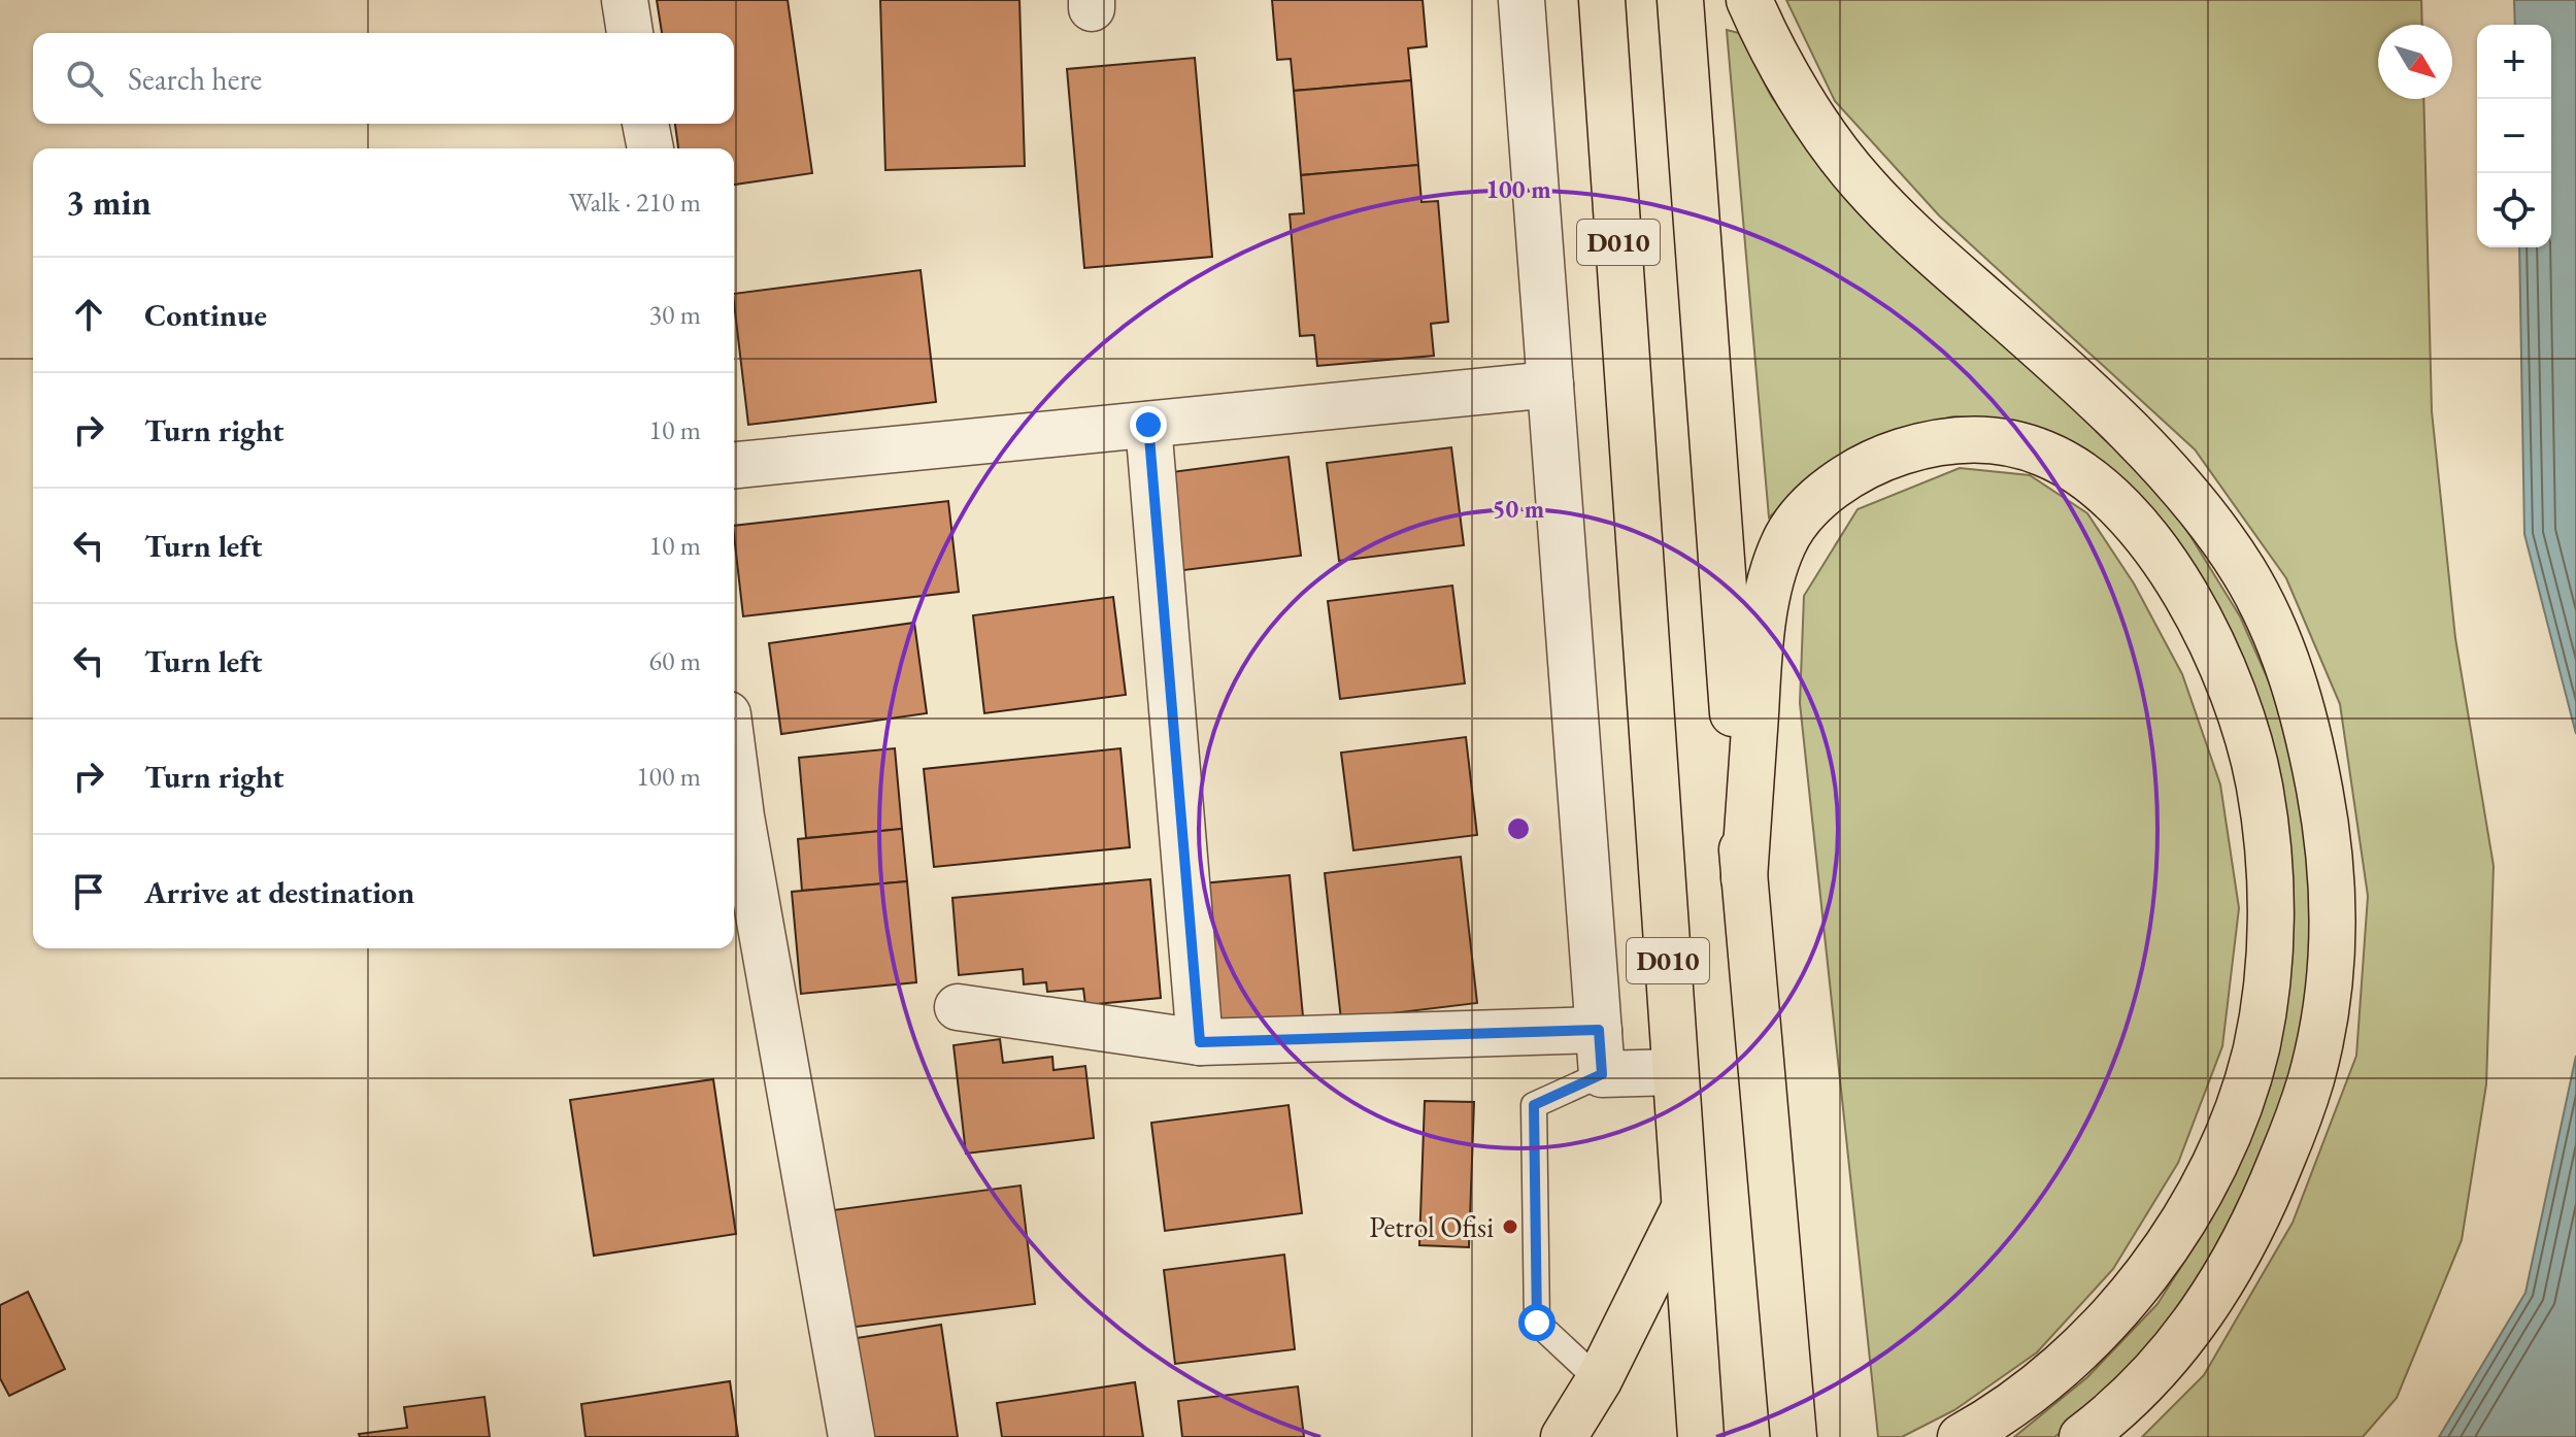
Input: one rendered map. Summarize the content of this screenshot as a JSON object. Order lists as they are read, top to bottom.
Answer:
{
  "streets": {
    "highway": ["D010"]
  },
  "places": ["Petrol Ofisi"],
  "north": "bottom right",
  "page": {
    "map_buttons": ["+", "−"],
    "search": "Search here",
    "heading": ["3 min", "Walk · 210 m"],
    "list": [
      ["Continue", "30 m"],
      ["Turn right", "10 m"],
      ["Turn left", "10 m"],
      ["Turn left", "60 m"],
      ["Turn right", "100 m"],
      "Arrive at destination"
    ]
  },
  "rings": ["100 m", "50 m"]
}
